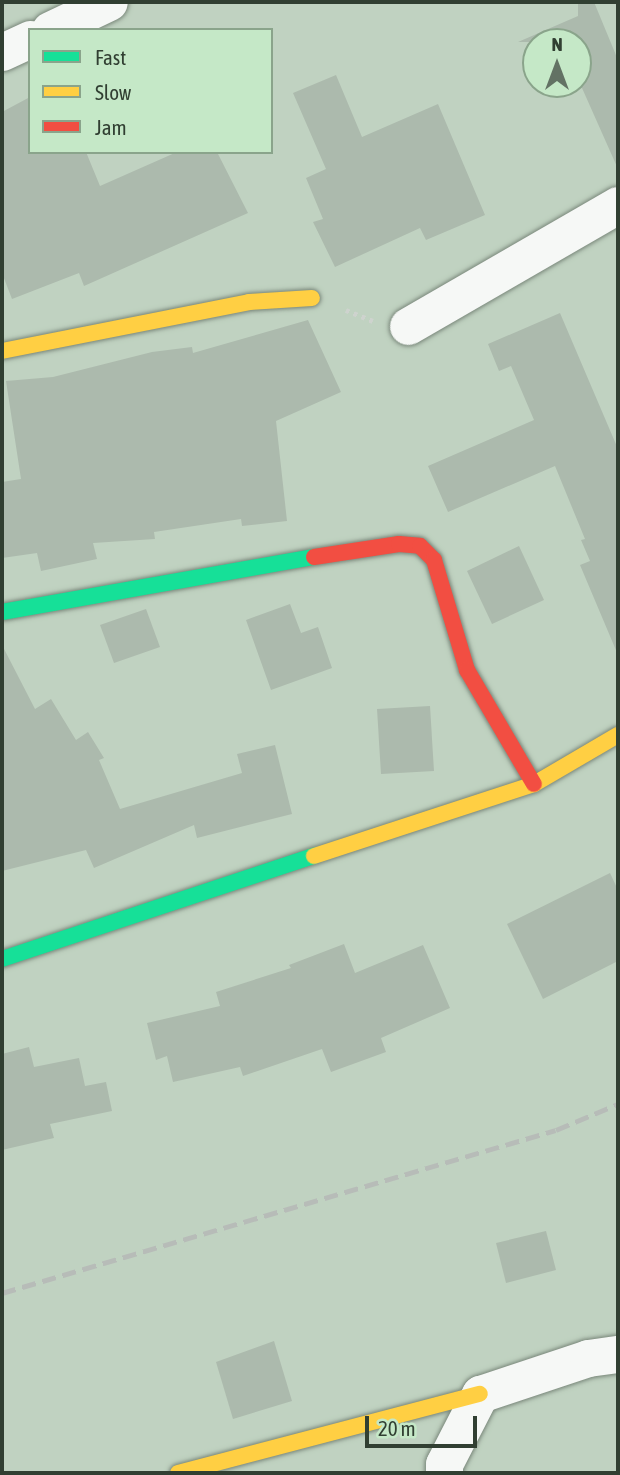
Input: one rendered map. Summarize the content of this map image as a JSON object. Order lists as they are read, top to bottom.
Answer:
{
  "legend": ["Fast", "Slow", "Jam"],
  "scale_bar": "20 m",
  "north": "top"
}
